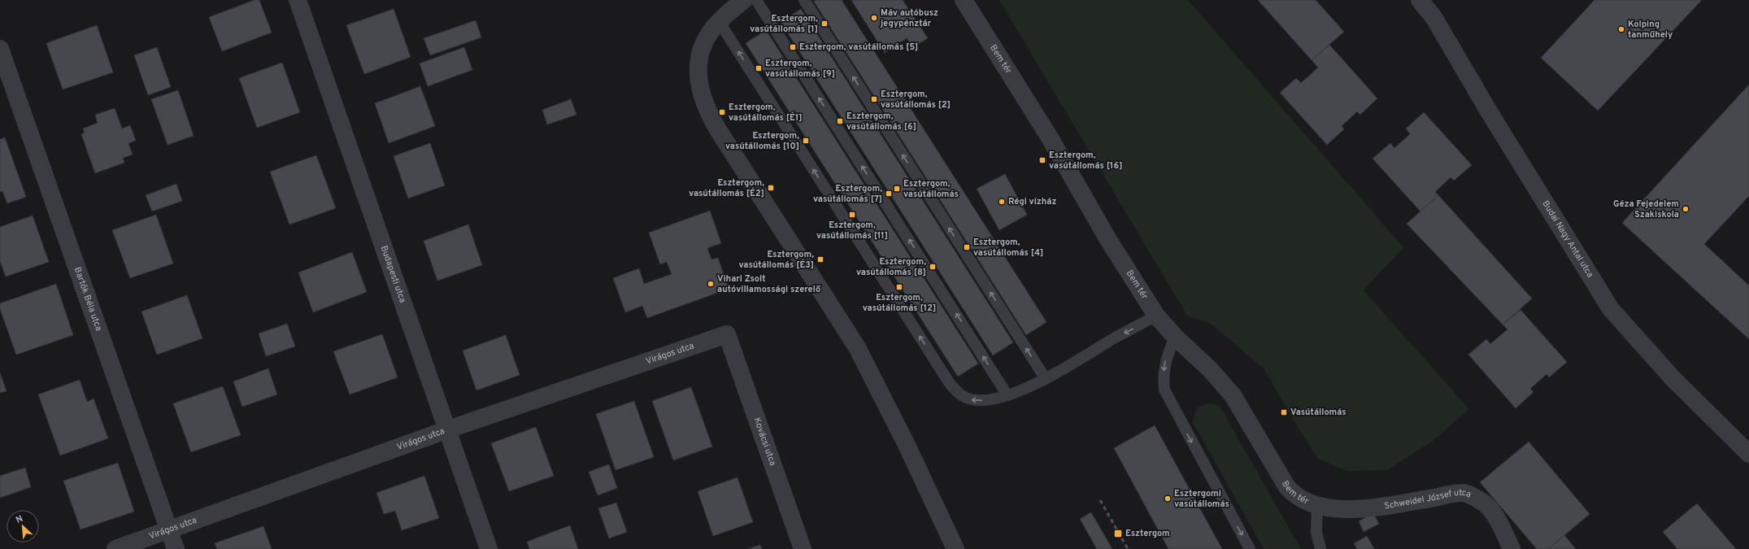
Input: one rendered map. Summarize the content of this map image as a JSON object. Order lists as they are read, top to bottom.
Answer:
{
  "streets": {
    "street": [
      "Bem tér",
      "Budai Nagy Antal utca",
      "Budapesti utca",
      "Bartók Béla utca",
      "Virágos utca",
      "Kovácsi utca",
      "Schweidel József utca"
    ]
  },
  "crossings": [
    ["Bem tér", "Schweidel József utca"],
    ["Budapesti utca", "Virágos utca"],
    ["Bartók Béla utca", "Virágos utca"],
    ["Virágos utca", "Kovácsi utca"]
  ],
  "places": {
    "other": [
      "Máv autóbusz jegypénztár",
      "Kolping tanműhely",
      "Régi vízház",
      "Géza Fejedelem Szakiskola",
      "Vihari Zsolt autóvillamossági szerelő",
      "Esztergomi vasútállomás"
    ],
    "transit": [
      "Esztergom, vasútállomás [1]",
      "Esztergom, vasútállomás [5]",
      "Esztergom, vasútállomás [9]",
      "Esztergom, vasútállomás [2]",
      "Esztergom, vasútállomás [É1]",
      "Esztergom, vasútállomás [6]",
      "Esztergom, vasútállomás [10]",
      "Esztergom, vasútállomás [16]",
      "Esztergom, vasútállomás [É2]",
      "Esztergom, vasútállomás",
      "Esztergom, vasútállomás [7]",
      "Esztergom, vasútállomás [11]",
      "Esztergom, vasútállomás [4]",
      "Esztergom, vasútállomás [É3]",
      "Esztergom, vasútállomás [8]",
      "Esztergom, vasútállomás [12]",
      "Vasútállomás",
      "Esztergom"
    ]
  },
  "north": "top left"
}
